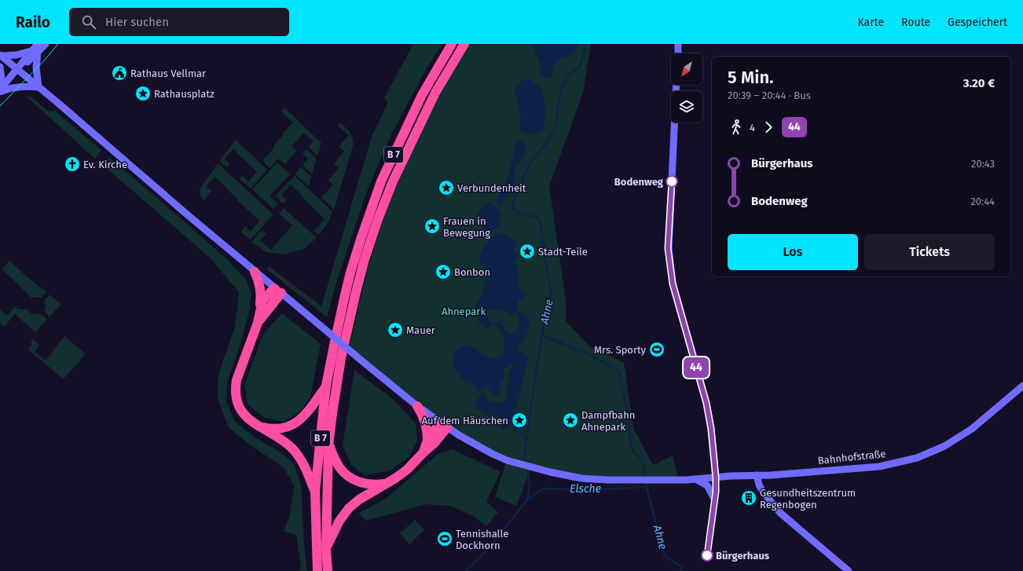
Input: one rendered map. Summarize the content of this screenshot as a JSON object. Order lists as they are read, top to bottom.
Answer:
{
  "streets": {
    "highway": ["B 7"],
    "main road": ["Bahnhofstraße"]
  },
  "water": ["Ahne", "Elsche"],
  "parks": ["Ahnepark"],
  "places": {
    "public building": ["Rathaus Vellmar"],
    "place": [
      "Rathausplatz",
      "Verbundenheit",
      "Frauen in Bewegung",
      "Stadt-Teile",
      "Bonbon",
      "Mauer",
      "Auf dem Häuschen",
      "Dampfbahn Ahnepark"
    ],
    "church": ["Ev. Kirche"],
    "other": ["Bodenweg", "Bürgerhaus"],
    "sports": ["Mrs. Sporty", "Tennishalle Dockhorn"],
    "building": ["Gesundheitszentrum Regenbogen"]
  },
  "lines": ["bus line 44"],
  "north": "bottom left",
  "page": {
    "header": "Railo",
    "search": "Hier suchen",
    "nav": ["Karte", "Route", "Gespeichert"],
    "on_map": "44",
    "heading": ["5 Min.", "20:39 – 20:44 · Bus", "3.20 €"],
    "legs": ["4", "44"],
    "list": [
      {
        "name": "Bürgerhaus",
        "value": "20:43"
      },
      {
        "name": "Bodenweg",
        "value": "20:44"
      }
    ],
    "buttons": ["Los", "Tickets"]
  }
}
